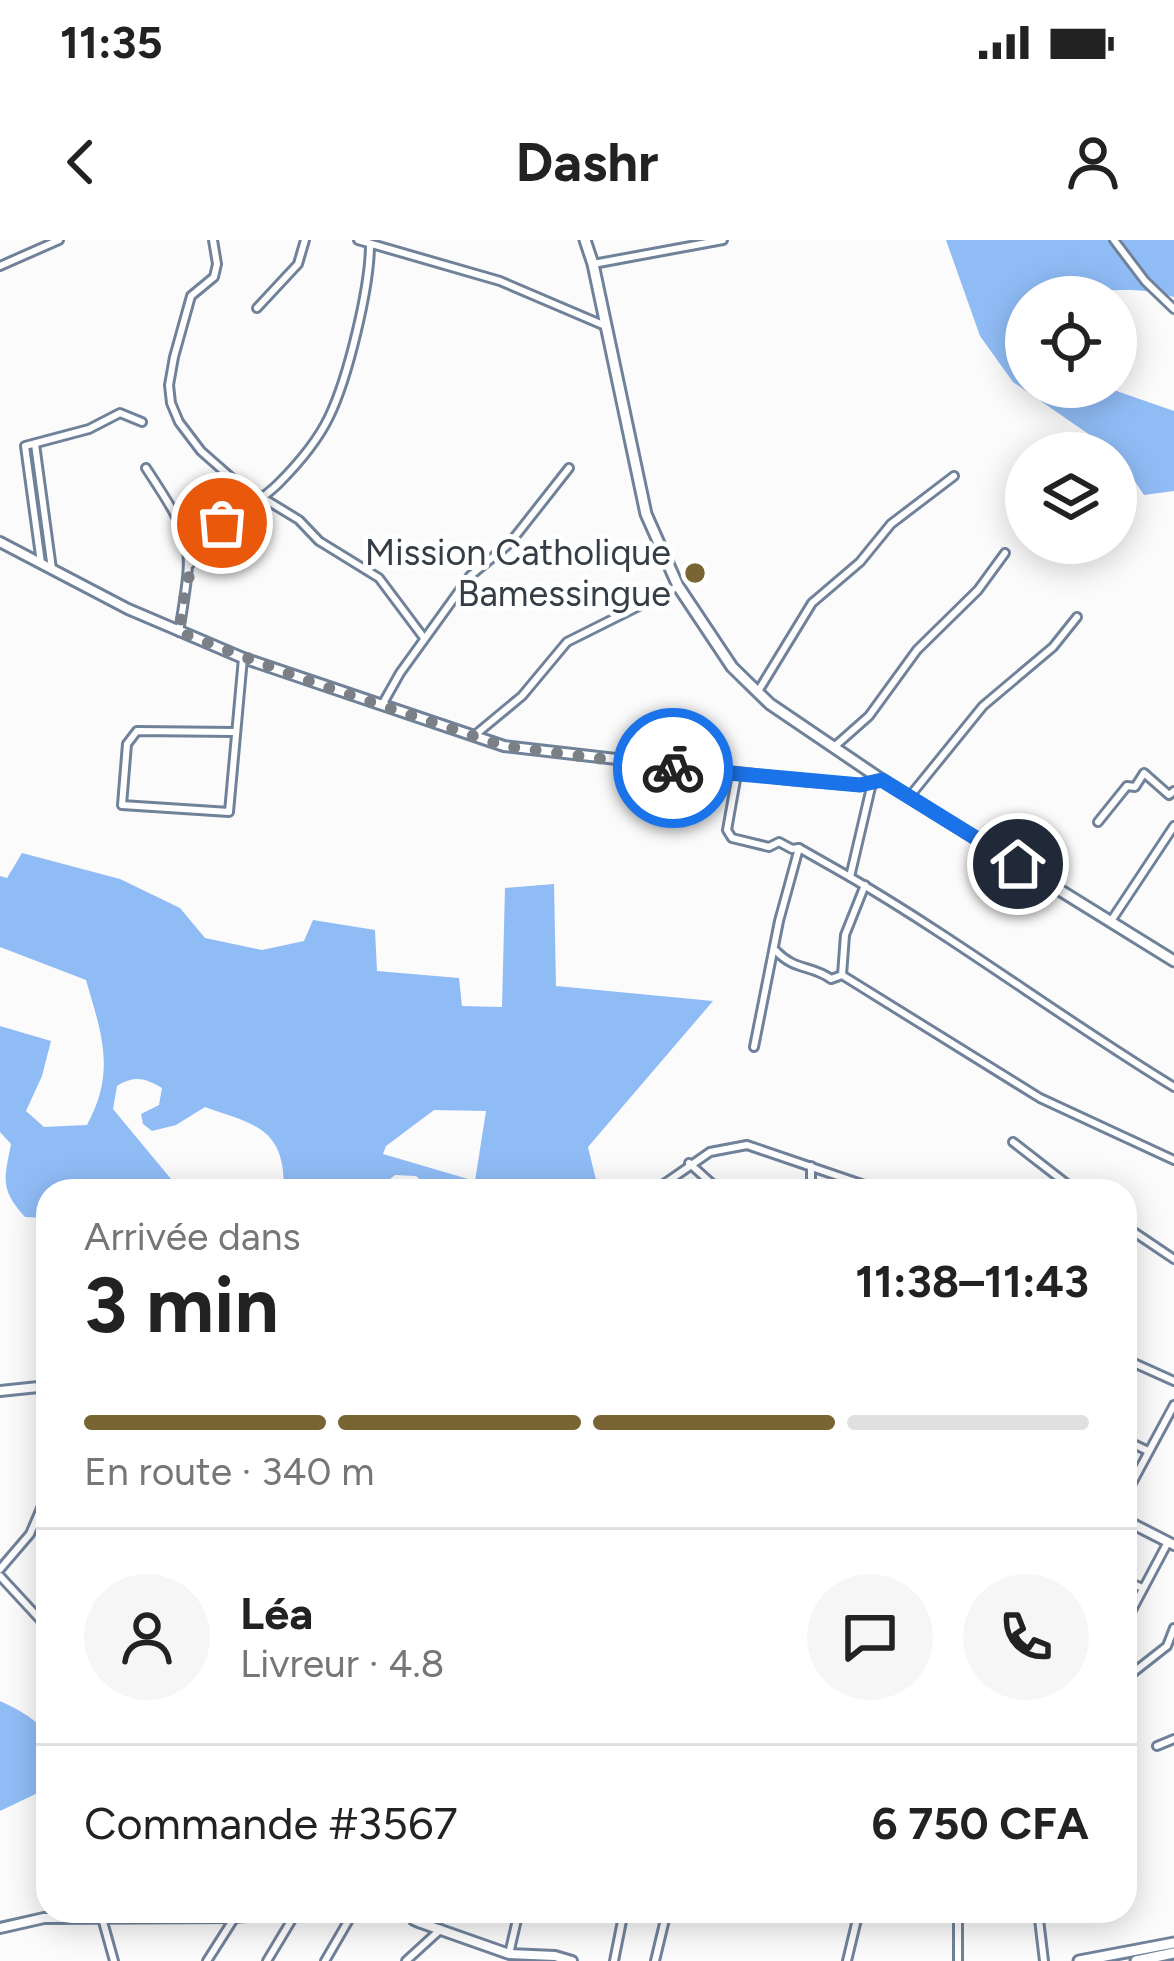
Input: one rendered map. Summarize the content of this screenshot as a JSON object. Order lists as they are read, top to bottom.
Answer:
{
  "places": ["Mission Catholique Bamessingue"],
  "page": {
    "status": "11:35",
    "header": "Dashr",
    "heading": ["3 min", "Arrivée dans", "11:38–11:43"],
    "panel": [
      "Léa",
      "Livreur · 4.8",
      "Commande #3567",
      "6 750 CFA"
    ],
    "bar": "En route · 340 m"
  }
}
